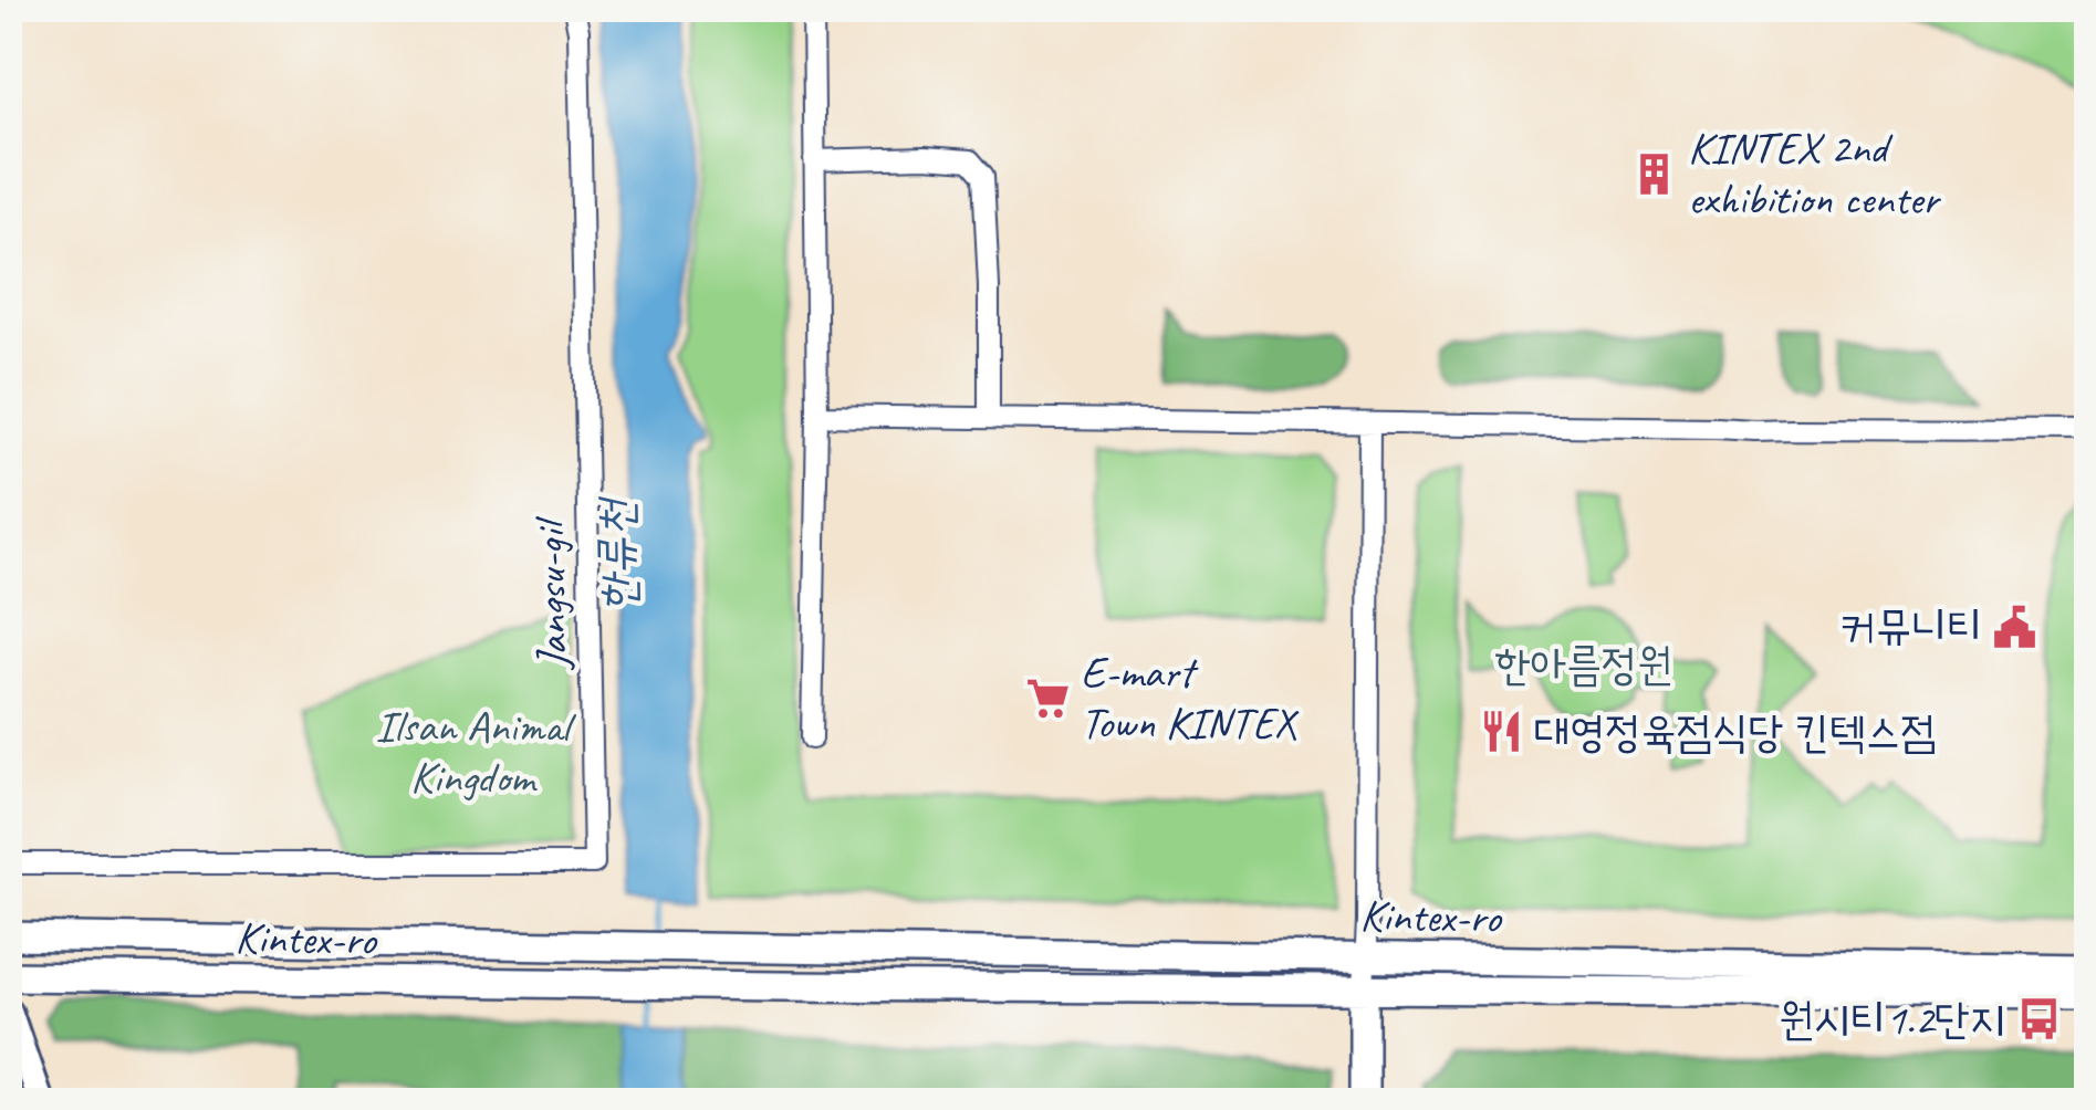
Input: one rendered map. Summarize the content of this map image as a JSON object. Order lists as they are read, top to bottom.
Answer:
{
  "streets": {
    "main road": ["Kintex-ro"],
    "street": ["Jangsu-gil"]
  },
  "water": ["한류천"],
  "parks": ["한아름정원", "Ilsan Animal Kingdom"],
  "places": {
    "building": ["KINTEX 2nd exhibition center"],
    "public building": ["커뮤니티"],
    "supermarket": ["E-mart Town KINTEX"],
    "restaurant": ["대영정육점식당 킨텍스점"],
    "bus stop": ["원시티1.2단지"]
  }
}
